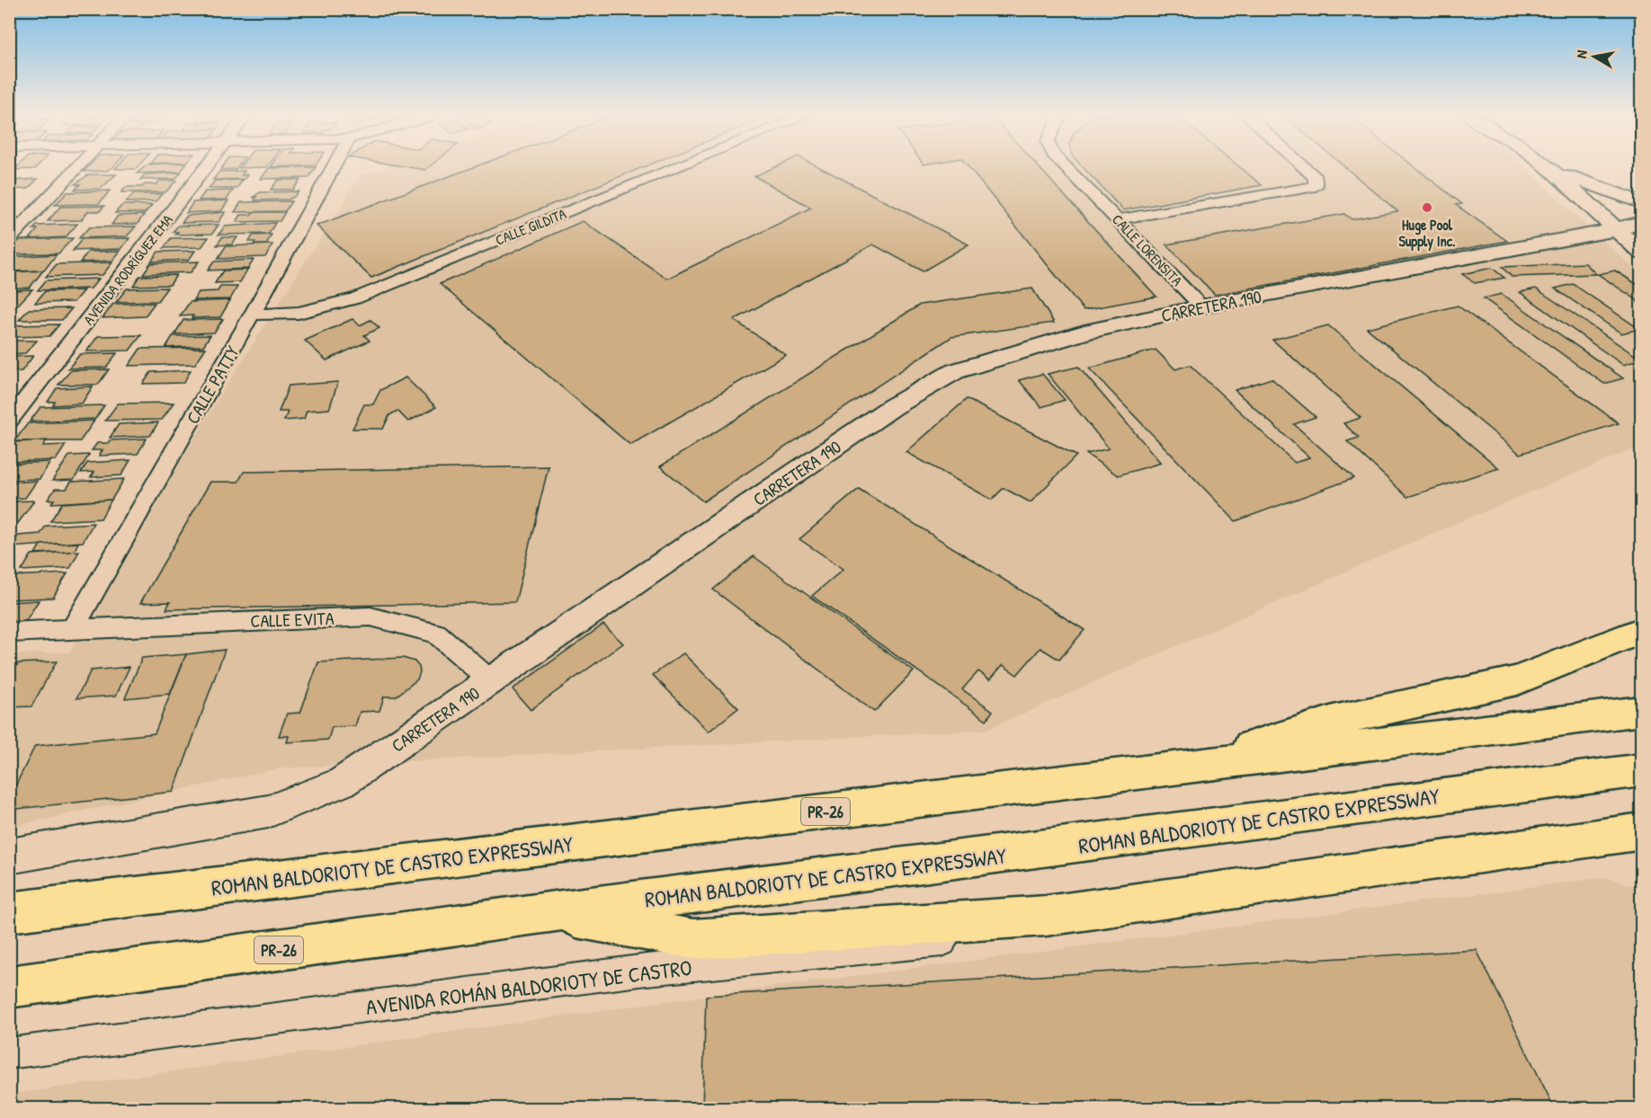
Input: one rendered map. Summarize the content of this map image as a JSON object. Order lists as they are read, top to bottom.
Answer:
{
  "streets": {
    "highway": ["PR-26", "ROMAN BALDORIOTY DE CASTRO EXPRESSWAY"],
    "street": [
      "CALLE GILDITA",
      "CALLE LORENSITA",
      "AVENIDA RODRÍGUEZ EMA",
      "CARRETERA 190",
      "CALLE PATTY",
      "CALLE EVITA",
      "AVENIDA ROMÁN BALDORIOTY DE CASTRO"
    ]
  },
  "crossings": [
    ["CALLE GILDITA", "CALLE PATTY"],
    ["CALLE LORENSITA", "CARRETERA 190"],
    ["CARRETERA 190", "CALLE EVITA"],
    ["CALLE PATTY", "CALLE EVITA"]
  ],
  "places": ["Huge Pool Supply Inc."],
  "north": "left"
}
